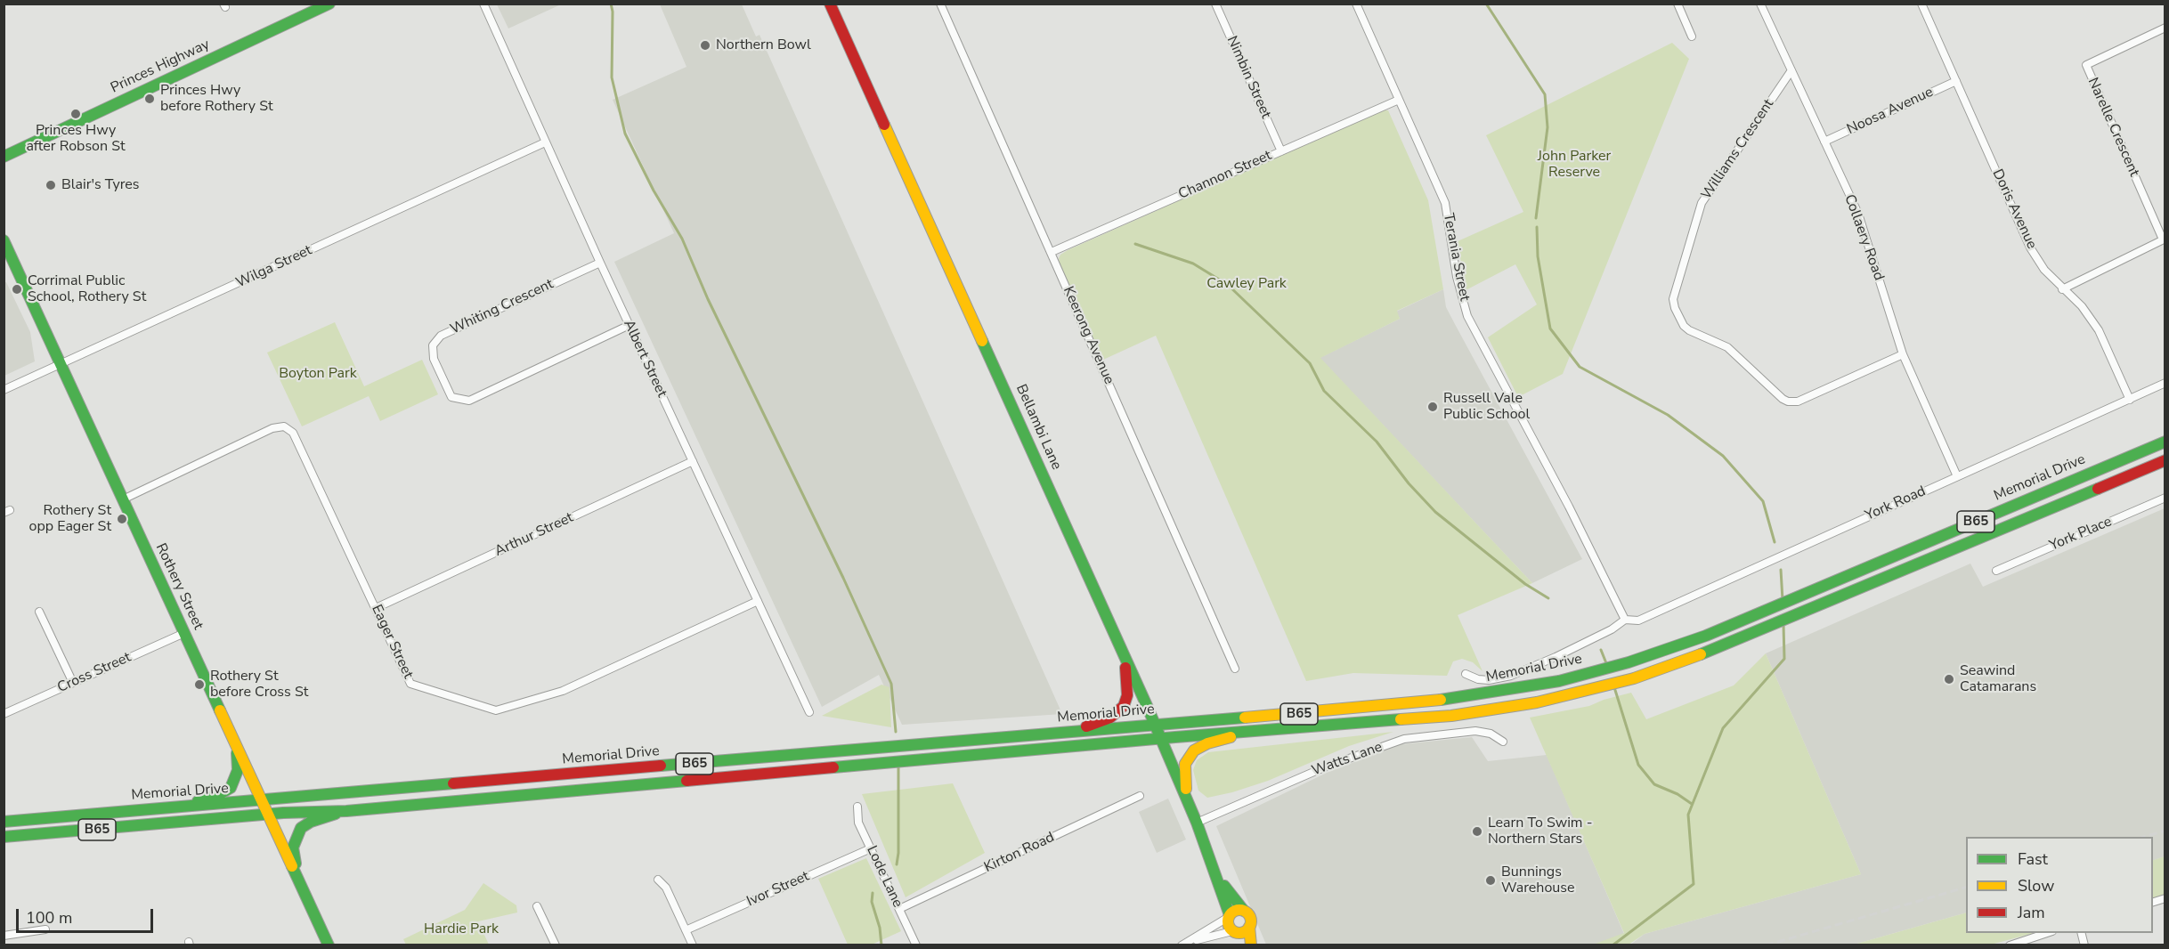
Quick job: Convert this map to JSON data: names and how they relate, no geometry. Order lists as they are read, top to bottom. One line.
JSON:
{"streets":{"main road":["Princes Highway","Bellambi Lane","Memorial Drive","B65","Rothery Street"],"street":["Nimbin Street","Noosa Avenue","Narelle Crescent","Williams Crescent","Channon Street","Doris Avenue","Collaery Road","Terania Street","Wilga Street","Whiting Crescent","Keerong Avenue","Albert Street","York Road","York Place","Arthur Street","Eager Street","Cross Street","Watts Lane","Kirton Road","Lode Lane","Ivor Street"]},"crossings":[["Nimbin Street","Channon Street"],["Noosa Avenue","Doris Avenue"],["Noosa Avenue","Collaery Road"],["Williams Crescent","Collaery Road"],["Channon Street","Terania Street"],["Channon Street","Keerong Avenue"],["Doris Avenue","York Road"],["Collaery Road","York Road"],["Terania Street","York Road"],["Wilga Street","Albert Street"],["Wilga Street","Rothery Street"],["Whiting Crescent","Albert Street"],["Albert Street","Arthur Street"],["Albert Street","Eager Street"],["Bellambi Lane","Memorial Drive"],["Bellambi Lane","Watts Lane"],["Memorial Drive","Rothery Street"],["Arthur Street","Eager Street"],["Rothery Street","Eager Street"],["Rothery Street","Cross Street"],["Kirton Road","Lode Lane"],["Lode Lane","Ivor Street"]],"parks":["John Parker Reserve","Cawley Park","Boyton Park","Hardie Park"],"places":["Northern Bowl","Princes Hwy before Rothery St","Princes Hwy after Robson St","Blair's Tyres","Corrimal Public School, Rothery St","Russell Vale Public School","Rothery St opp Eager St","Seawind Catamarans","Rothery St before Cross St","Learn To Swim - Northern Stars","Bunnings Warehouse"],"legend":["Fast","Slow","Jam"],"scale_bar":"100 m"}
